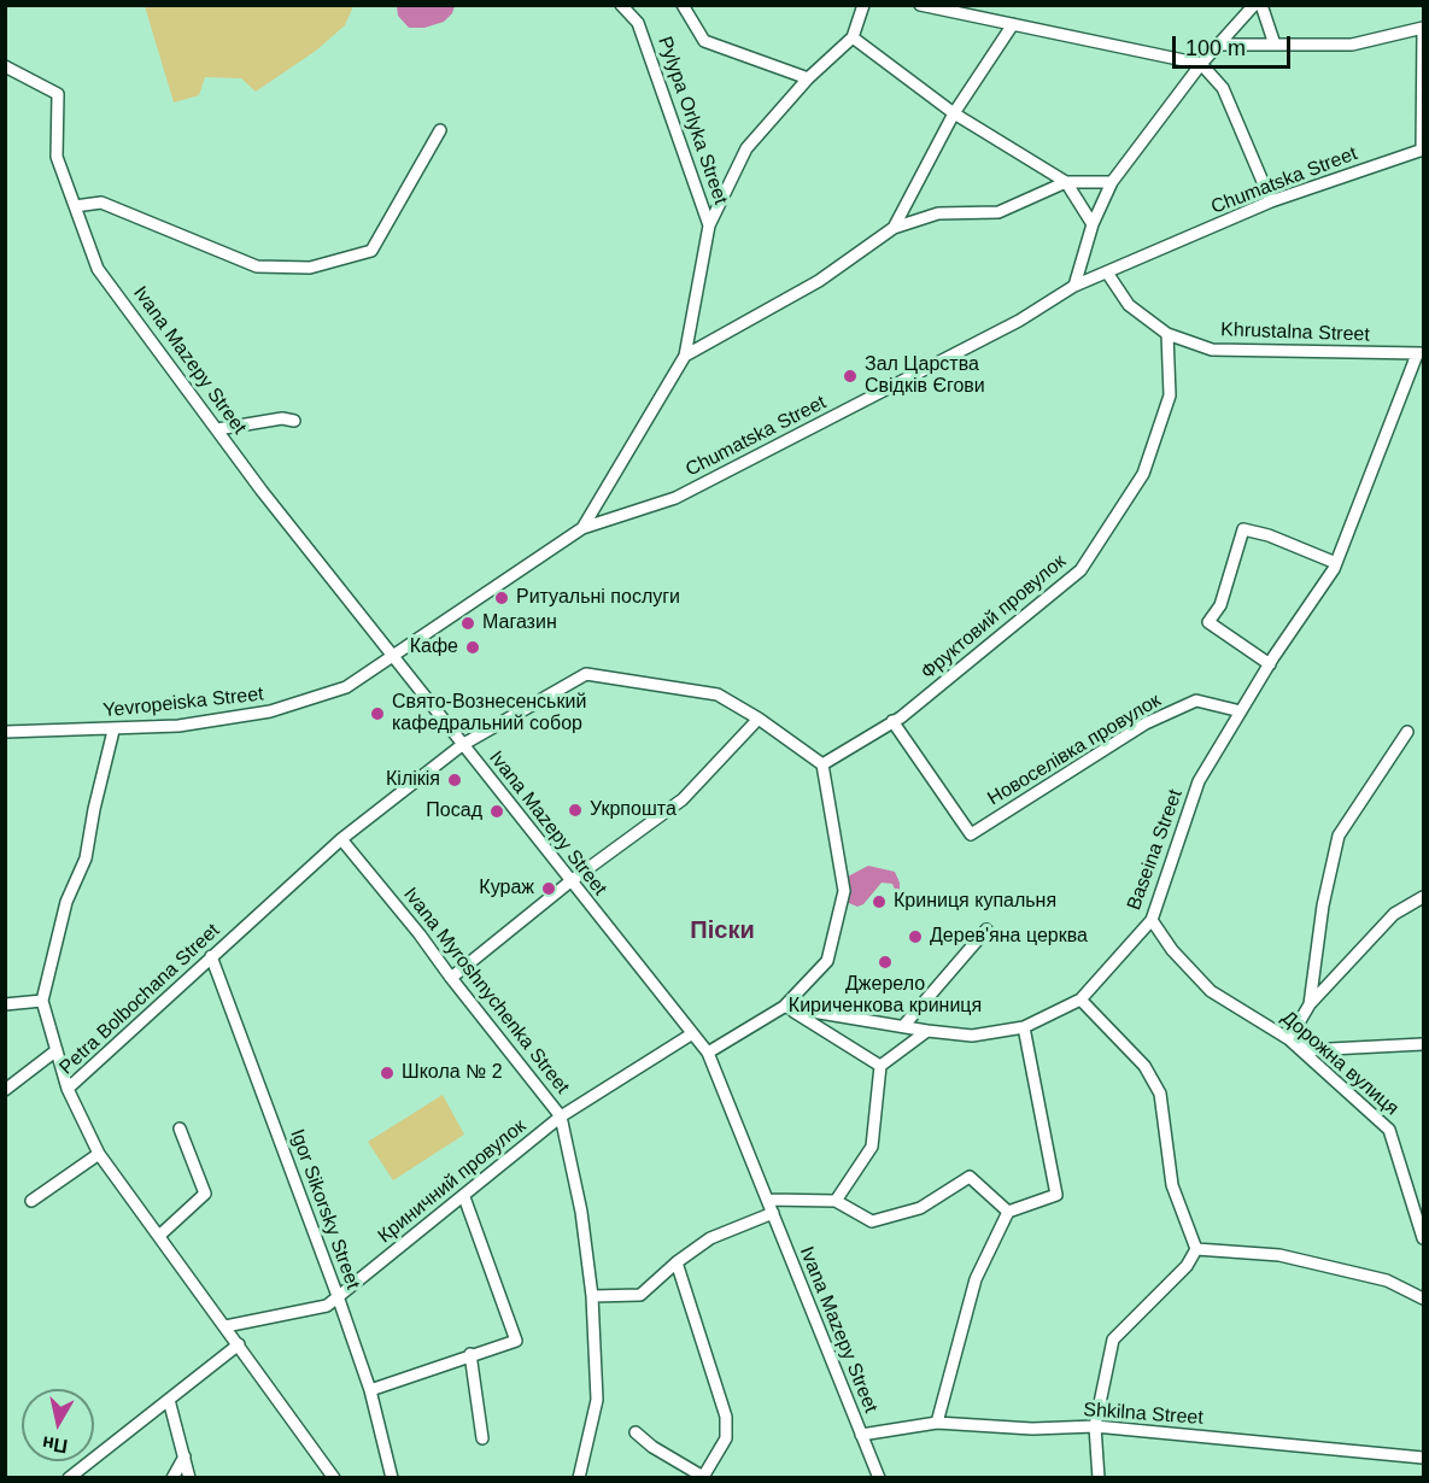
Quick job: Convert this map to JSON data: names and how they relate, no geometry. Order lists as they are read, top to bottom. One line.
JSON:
{"streets":{"street":["Pylypa Orlyka Street","Chumatska Street","Khrustalna Street","Ivana Mazepy Street","Фруктовий провулок","Yevropeiska Street","Новоселівка провулок","Baseina Street","Ivana Myroshnychenka Street","Petra Bolbochana Street","Дорожна вулиця","Криничний провулок","Igor Sikorsky Street","Shkilna Street"]},"crossings":[["Pylypa Orlyka Street","Chumatska Street"],["Chumatska Street","Khrustalna Street"],["Chumatska Street","Ivana Mazepy Street"],["Chumatska Street","Yevropeiska Street"],["Khrustalna Street","Фруктовий провулок"],["Khrustalna Street","Baseina Street"],["Ivana Mazepy Street","Yevropeiska Street"],["Ivana Mazepy Street","Petra Bolbochana Street"],["Ivana Mazepy Street","Криничний провулок"],["Ivana Mazepy Street","Shkilna Street"],["Фруктовий провулок","Новоселівка провулок"],["Фруктовий провулок","Petra Bolbochana Street"],["Новоселівка провулок","Baseina Street"],["Baseina Street","Дорожна вулиця"],["Ivana Myroshnychenka Street","Petra Bolbochana Street"],["Ivana Myroshnychenka Street","Криничний провулок"],["Petra Bolbochana Street","Криничний провулок"],["Petra Bolbochana Street","Igor Sikorsky Street"],["Криничний провулок","Igor Sikorsky Street"]],"districts":["Піски"],"places":["Зал Царства Свідків Єгови","Ритуальні послуги","Магазин","Кафе","Свято-Вознесенський кафедральний собор","Кілікія","Укрпошта","Посад","Кураж","Криниця купальня","Дерев'яна церква","Джерело Кириченкова криниця","Школа № 2"],"scale_bar":"100 m","north":"bottom"}
